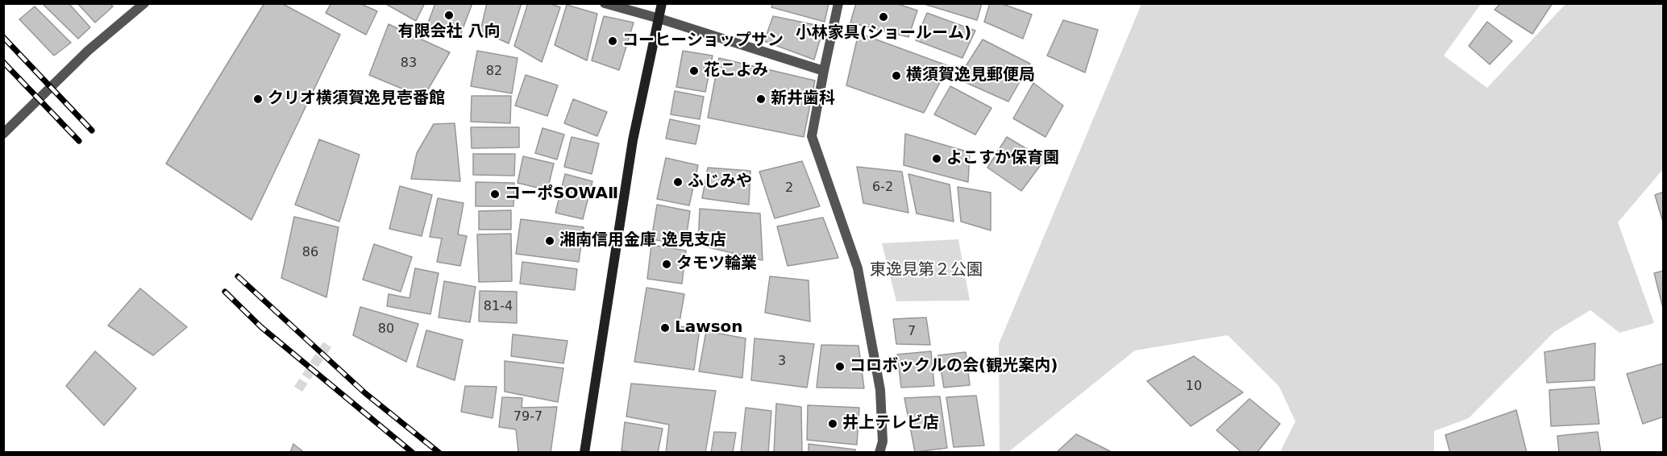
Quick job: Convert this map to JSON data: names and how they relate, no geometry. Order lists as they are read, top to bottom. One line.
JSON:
{"parks":["東逸見第２公園"],"places":["有限会社 八向","小林家具(ショールーム)","コーヒーショップサン","花こよみ","横須賀逸見郵便局","クリオ横須賀逸見壱番館","新井歯科","よこすか保育園","ふじみや","コーポSOWAⅡ","湘南信用金庫 逸見支店","タモツ輪業","Lawson","コロボックルの会(観光案内)","井上テレビ店"],"house_numbers":["83","82","6-2","2","86","81-4","80","7","3","10","79-7"]}
